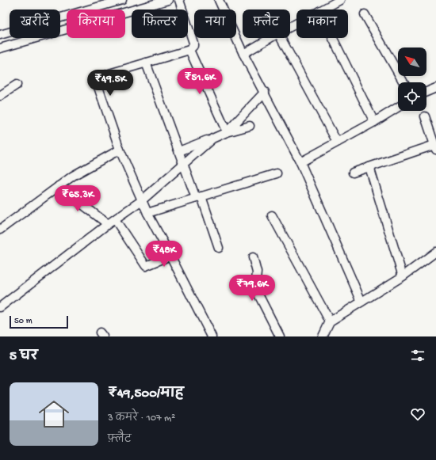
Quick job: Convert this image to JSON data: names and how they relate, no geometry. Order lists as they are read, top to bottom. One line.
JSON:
{"scale_bar":"50 m","north":"top left","page":{"chip":["खरीदें","किराया","फ़िल्टर","नया","फ़्लैट","मकान"],"price":["₹51.6K","₹49.5K","₹65.3K","₹48K","₹79.6K"],"scale":"50 m","heading":"5 घर","list":[{"name":"₹49,500/माह","note":"3 कमरे · 107 m² · फ़्लैट"}]}}
